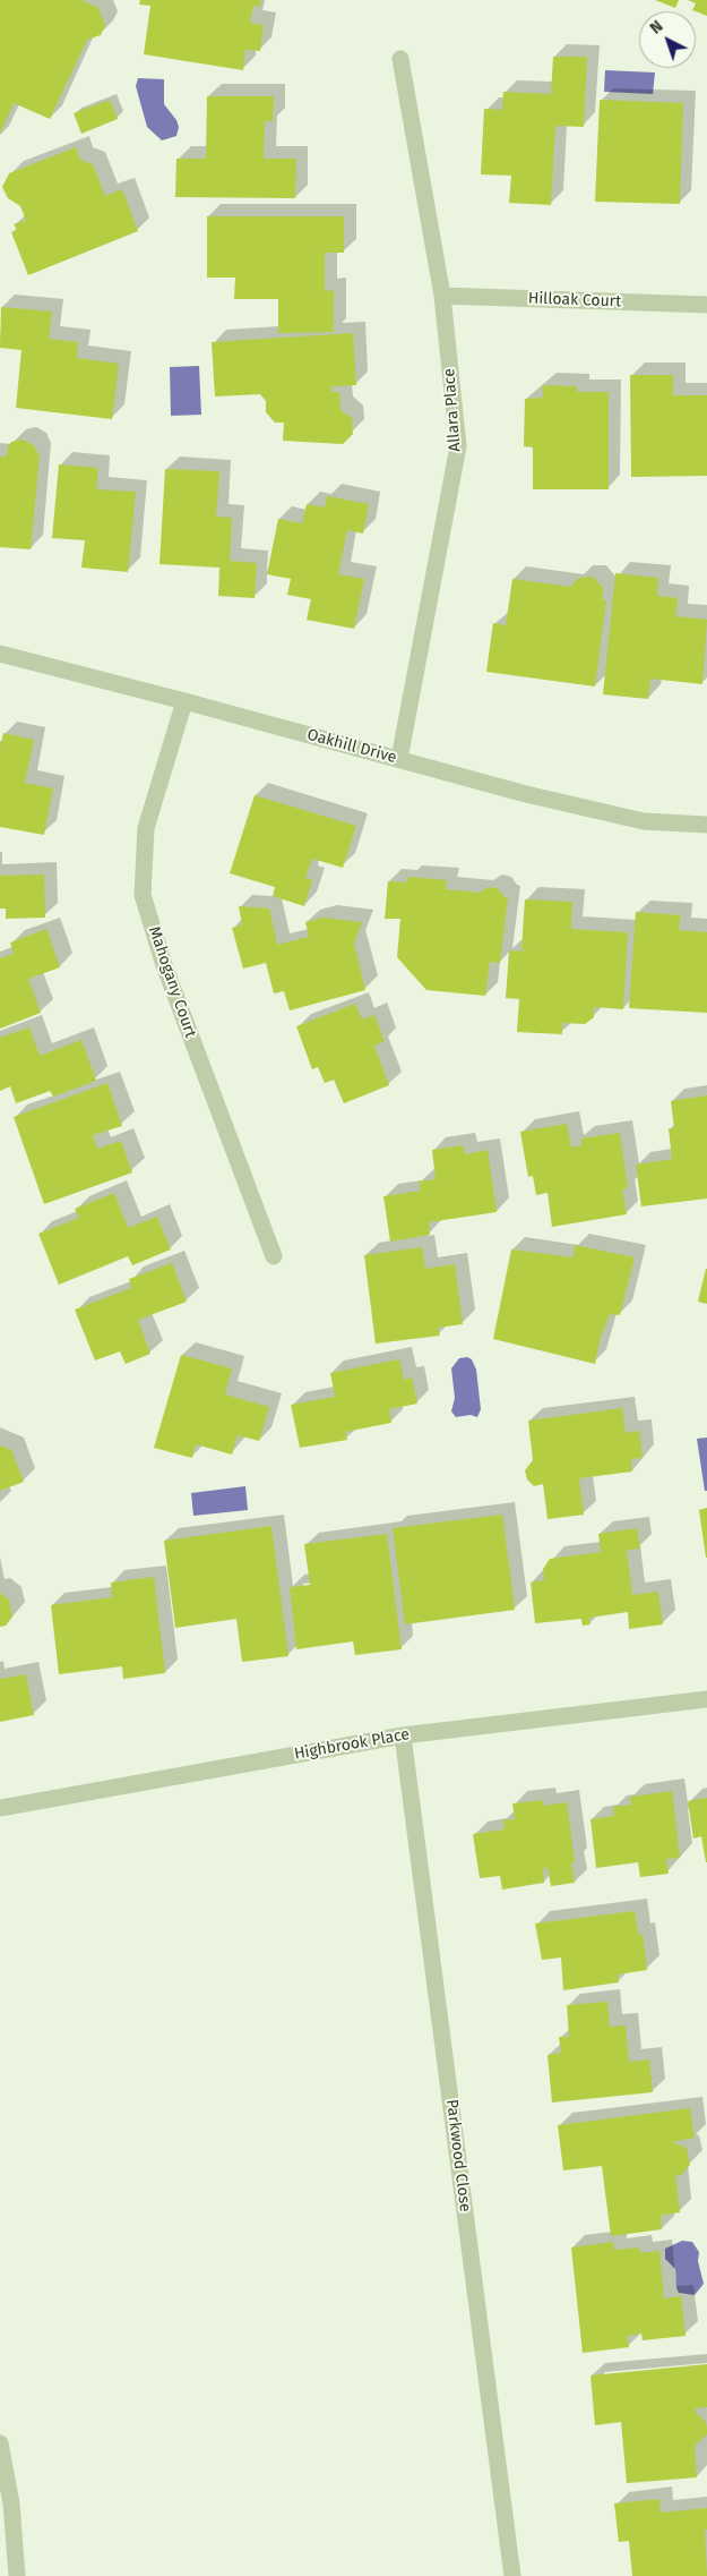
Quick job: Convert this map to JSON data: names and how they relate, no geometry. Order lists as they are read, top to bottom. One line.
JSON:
{"streets":{"street":["Hilloak Court","Allara Place","Oakhill Drive","Mahogany Court","Highbrook Place","Parkwood Close"]},"crossings":[["Hilloak Court","Allara Place"],["Allara Place","Oakhill Drive"],["Oakhill Drive","Mahogany Court"],["Highbrook Place","Parkwood Close"]],"north":"top left"}
